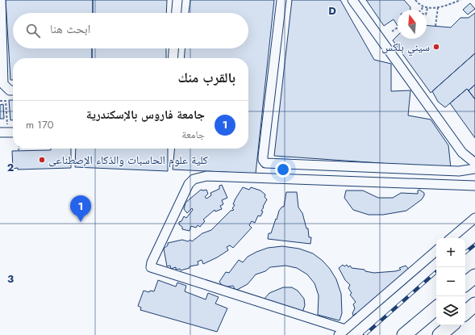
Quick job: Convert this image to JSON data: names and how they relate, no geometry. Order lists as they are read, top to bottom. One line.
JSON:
{"places":["سيني بلكس","كلية علوم الحاسبات والذكاء الإصطناعى"],"north":"top","page":{"search":"ابحث هنا","heading":"بالقرب منك","list":[{"mark":"1","name":"جامعة فاروس بالإسكندرية","note":"جامعة","value":"170 m"}],"pins":"1","map_buttons":["+","−"]},"grid":{"columns":["D"],"rows":["2","3"]}}
